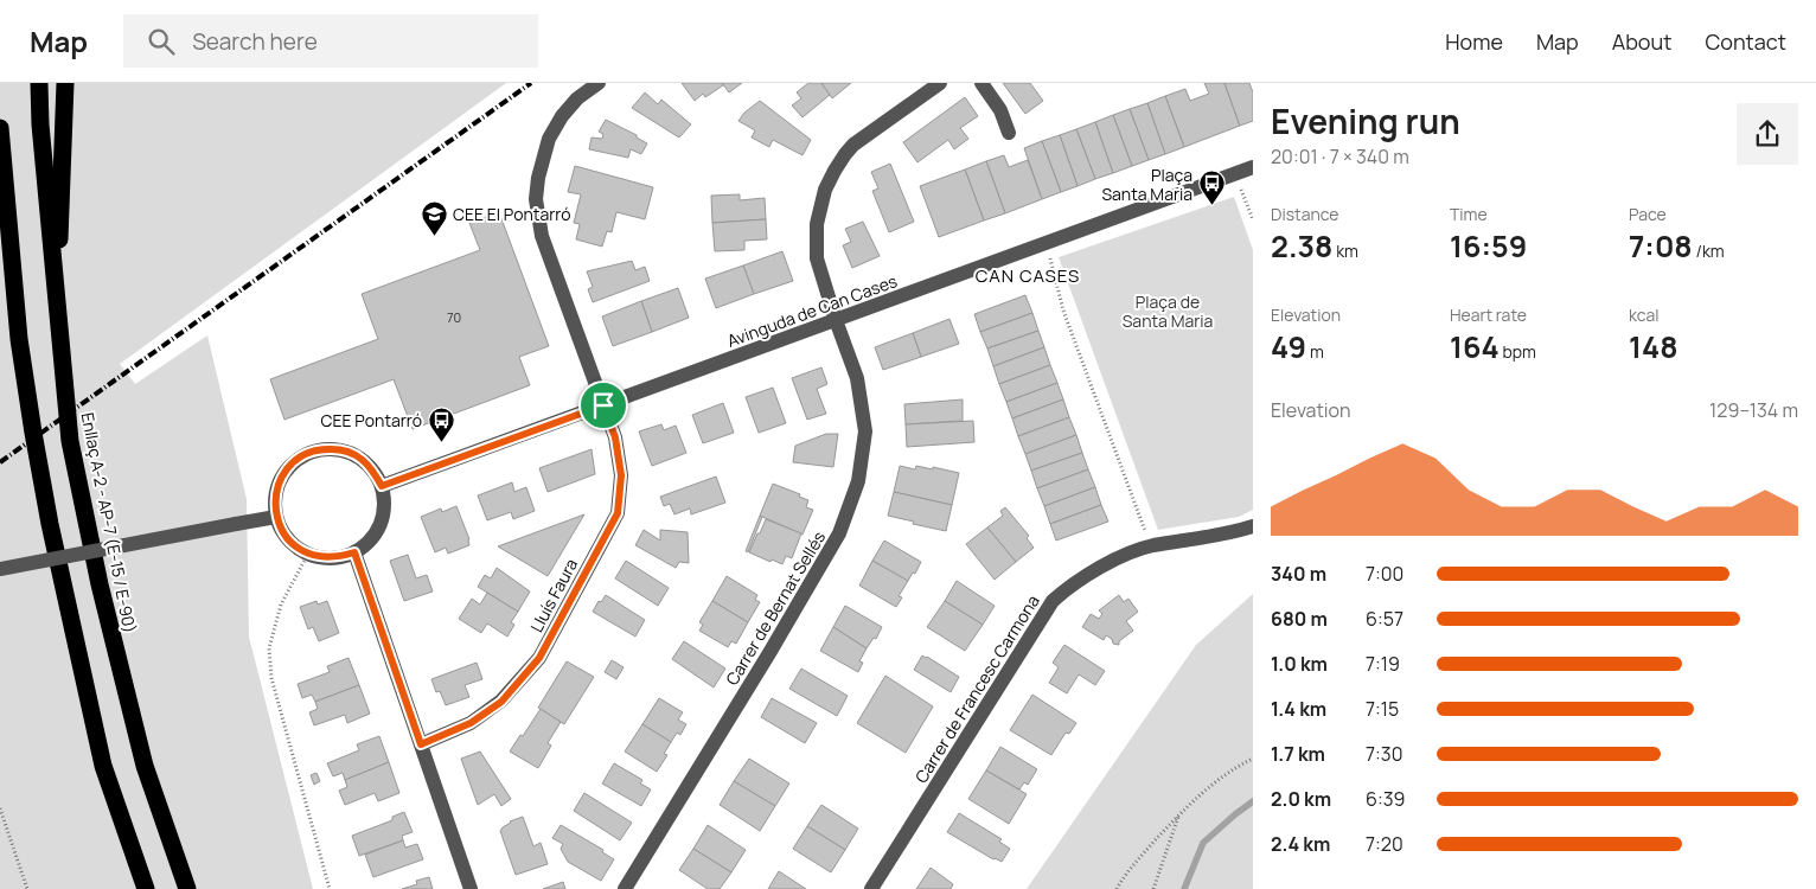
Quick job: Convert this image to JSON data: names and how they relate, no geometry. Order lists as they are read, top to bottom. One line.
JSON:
{"streets":{"highway":["Enllaç A-2 - AP-7 (E-15 / E-90)"],"street":["Avinguda de Can Cases","Lluís Faura","Carrer de Bernat Sellés","Carrer de Francesc Carmona"]},"crossings":[["Avinguda de Can Cases","Lluís Faura"],["Avinguda de Can Cases","Carrer de Bernat Sellés"]],"districts":["CAN CASES"],"parks":["Plaça de Santa Maria"],"places":{"bus stop":["Plaça Santa Maria","CEE Pontarró"],"school or university":["CEE El Pontarró"]},"house_numbers":["70"],"page":{"header":"Map","search":"Search here","nav":["Home","Map","About","Contact"],"heading":["Evening run","20:01 · 7 × 340 m"],"stats":[["Distance","2.38 km"],["Time","16:59"],["Pace","7:08 /km"],["Elevation","49 m"],["Heart rate","164 bpm"],["kcal","148"]],"chart":["Elevation","129–134 m"],"list":[{"name":"340 m","note":"7:00"},{"name":"680 m","note":"6:57"},{"name":"1.0 km","note":"7:19"},{"name":"1.4 km","note":"7:15"},{"name":"1.7 km","note":"7:30"},{"name":"2.0 km","note":"6:39"},{"name":"2.4 km","note":"7:20"}]}}
